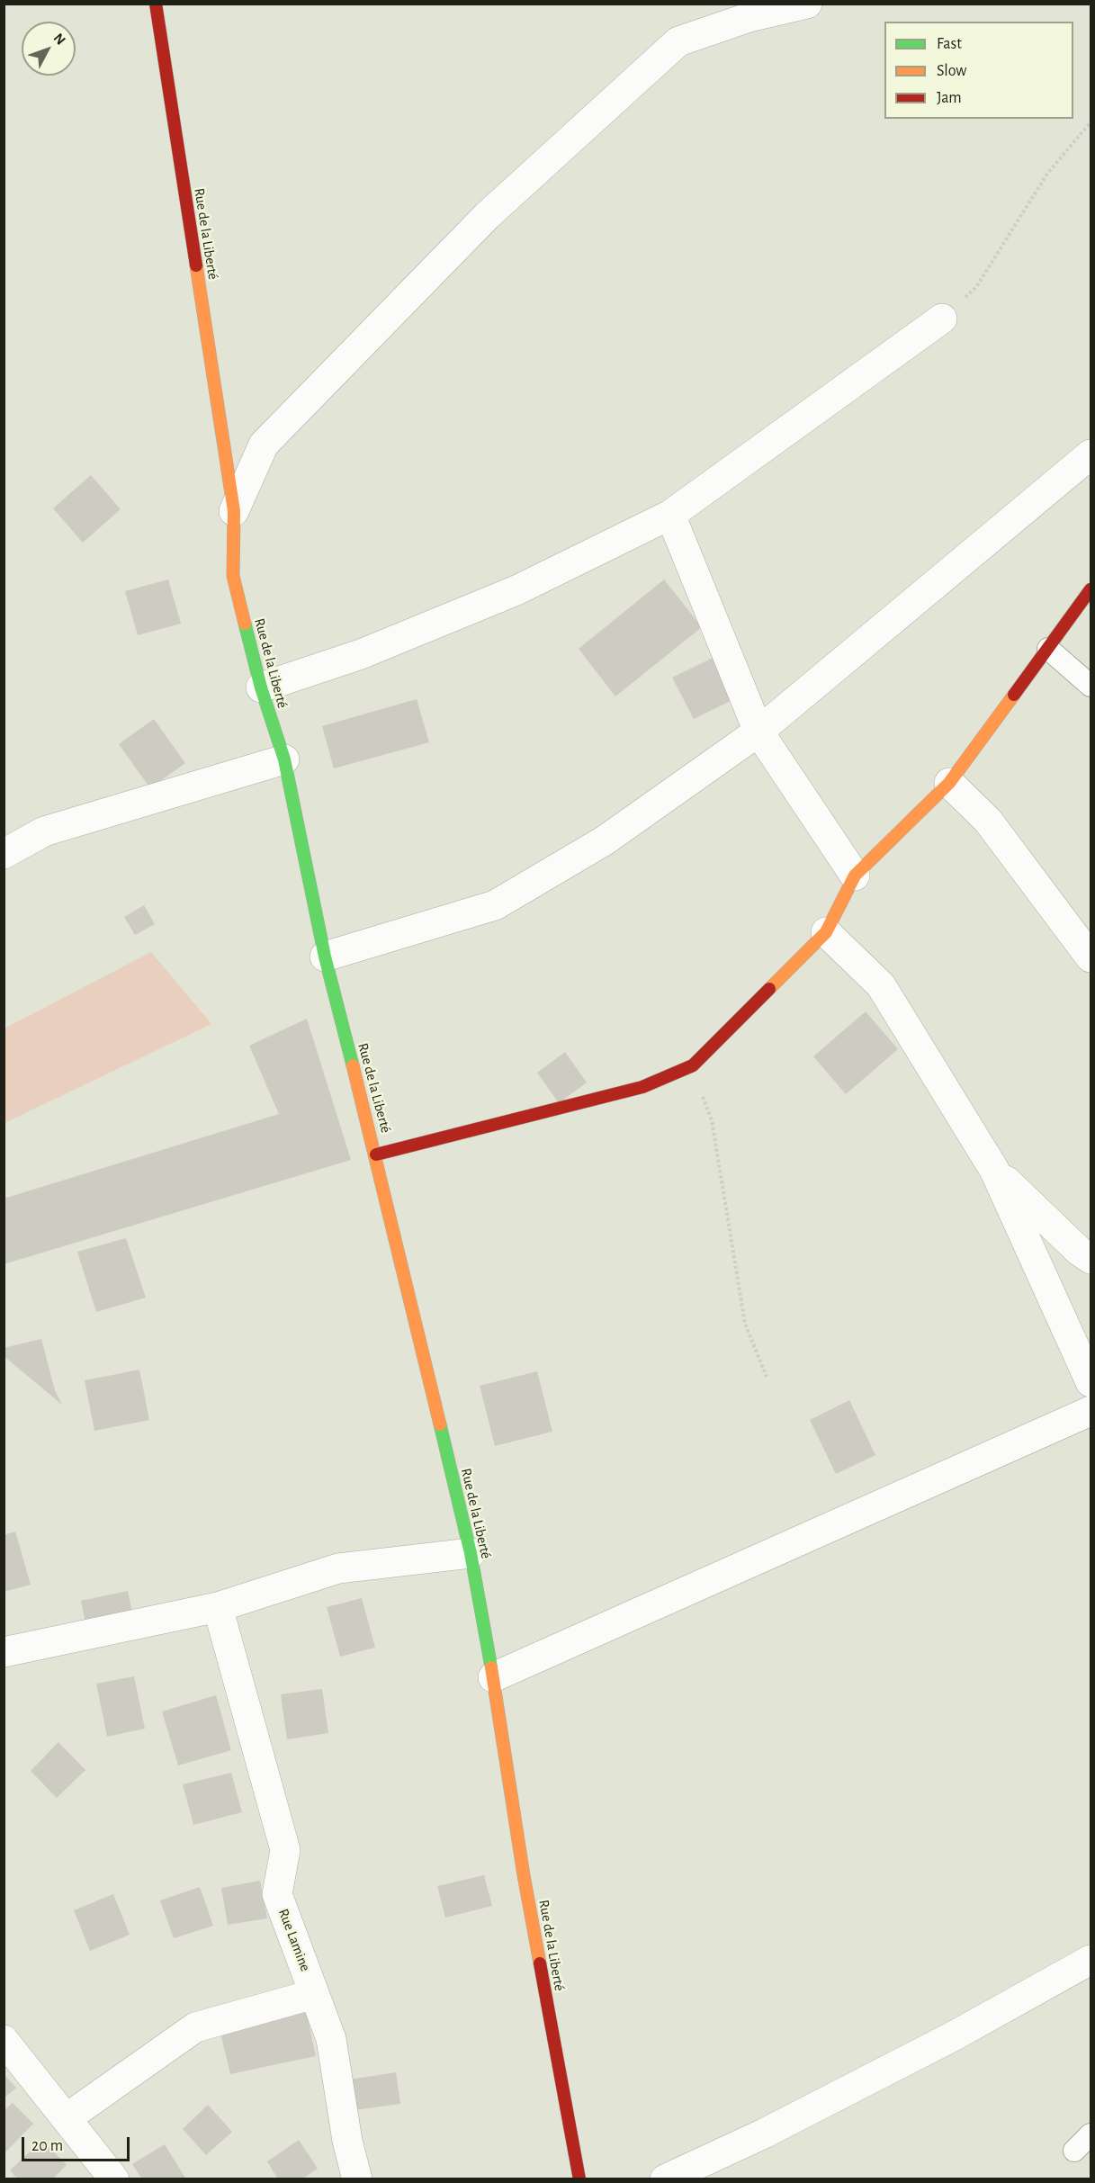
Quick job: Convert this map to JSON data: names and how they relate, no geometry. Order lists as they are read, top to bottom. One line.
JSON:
{"streets":{"street":["Rue de la Liberté","Rue Lamine"]},"legend":["Fast","Slow","Jam"],"scale_bar":"20 m","north":"top right"}
